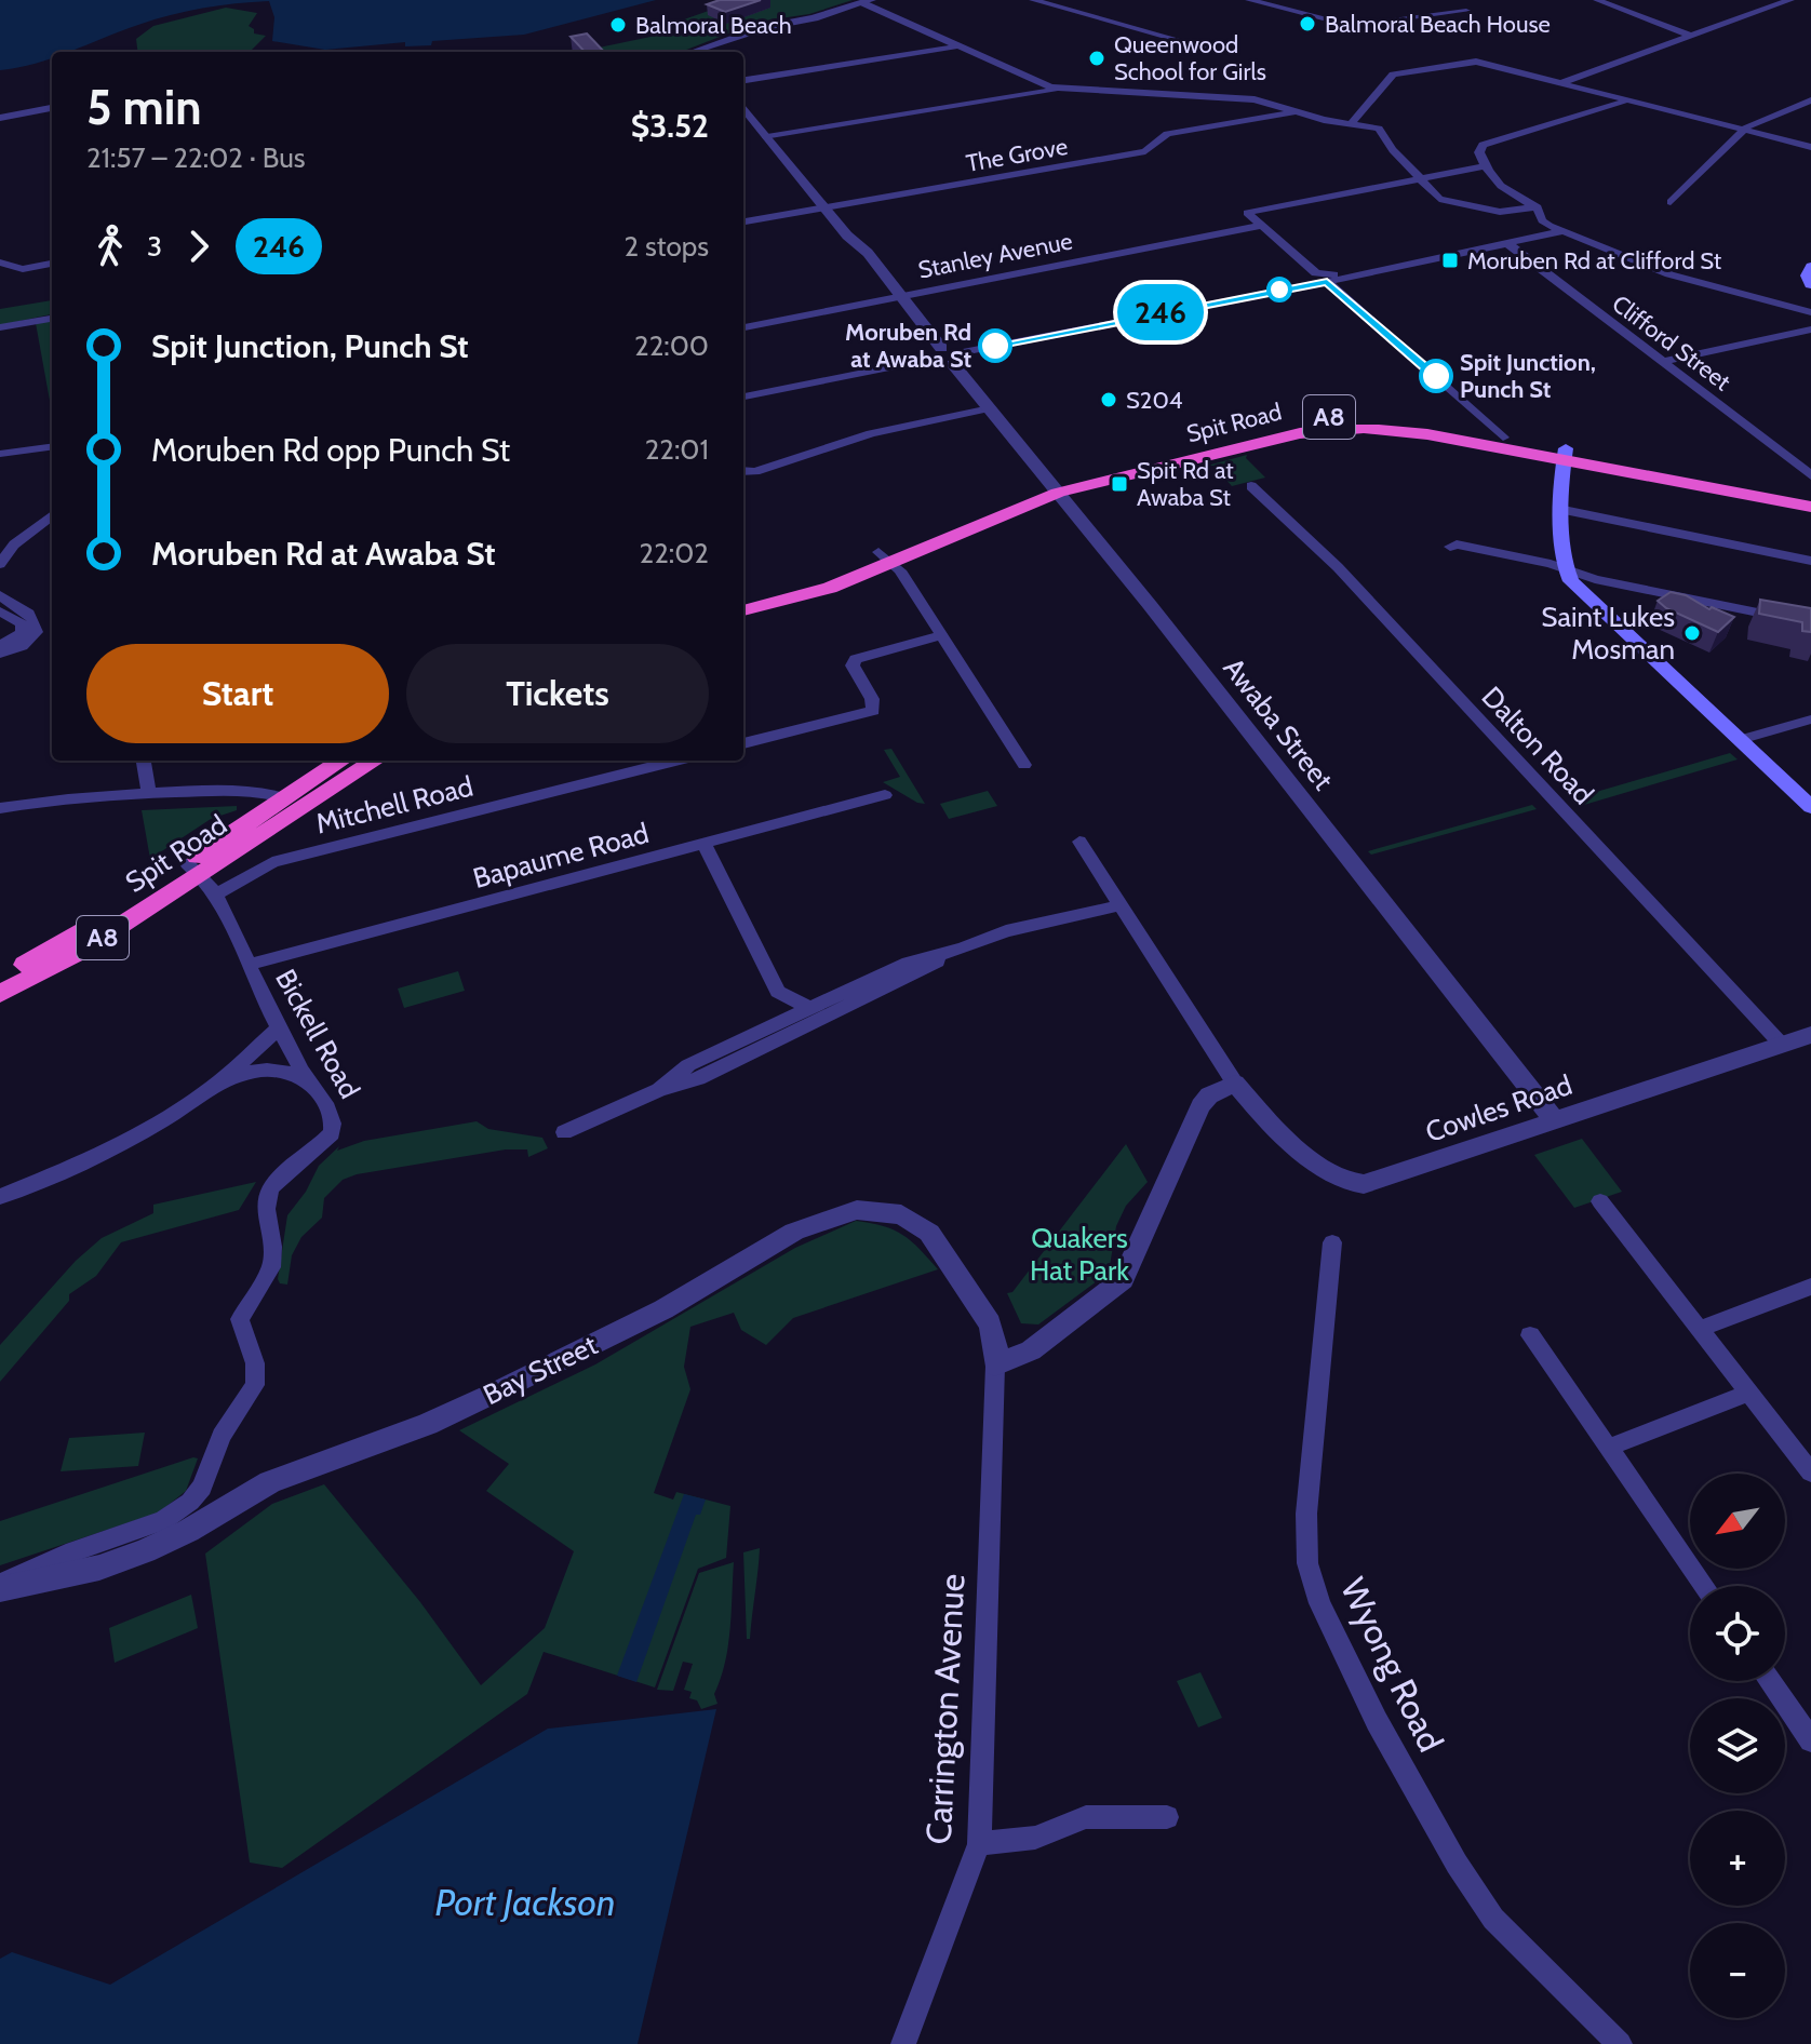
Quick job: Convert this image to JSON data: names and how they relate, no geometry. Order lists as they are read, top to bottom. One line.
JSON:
{"streets":{"highway":["A8","Spit Road"],"street":["The Grove","Stanley Avenue","Clifford Street","Awaba Street","Dalton Road","Mitchell Road","Bapaume Road","Bickell Road","Cowles Road","Bay Street","Wyong Road","Carrington Avenue"]},"crossings":[["Spit Road","Awaba Street"],["Spit Road","Bickell Road"],["Awaba Street","Cowles Road"],["Dalton Road","Cowles Road"],["Mitchell Road","Bickell Road"],["Bapaume Road","Bickell Road"],["Bickell Road","Bay Street"],["Bay Street","Carrington Avenue"]],"water":["Port Jackson"],"parks":["Quakers Hat Park"],"places":{"other":["Balmoral Beach House","Balmoral Beach","Queenwood School for Girls","Moruben Rd at Awaba St","Spit Junction, Punch St","S204","Saint Lukes Mosman"],"transit":["Moruben Rd at Clifford St","Spit Rd at Awaba St"]},"lines":["bus line 246"],"north":"bottom left","page":{"on_map":"246","heading":["5 min","21:57 – 22:02 · Bus","$3.52"],"legs":["3","246","2 stops"],"list":[{"name":"Spit Junction, Punch St","value":"22:00"},{"name":"Moruben Rd opp Punch St","value":"22:01"},{"name":"Moruben Rd at Awaba St","value":"22:02"}],"buttons":["Start","Tickets"],"map_buttons":["+","−"]}}
